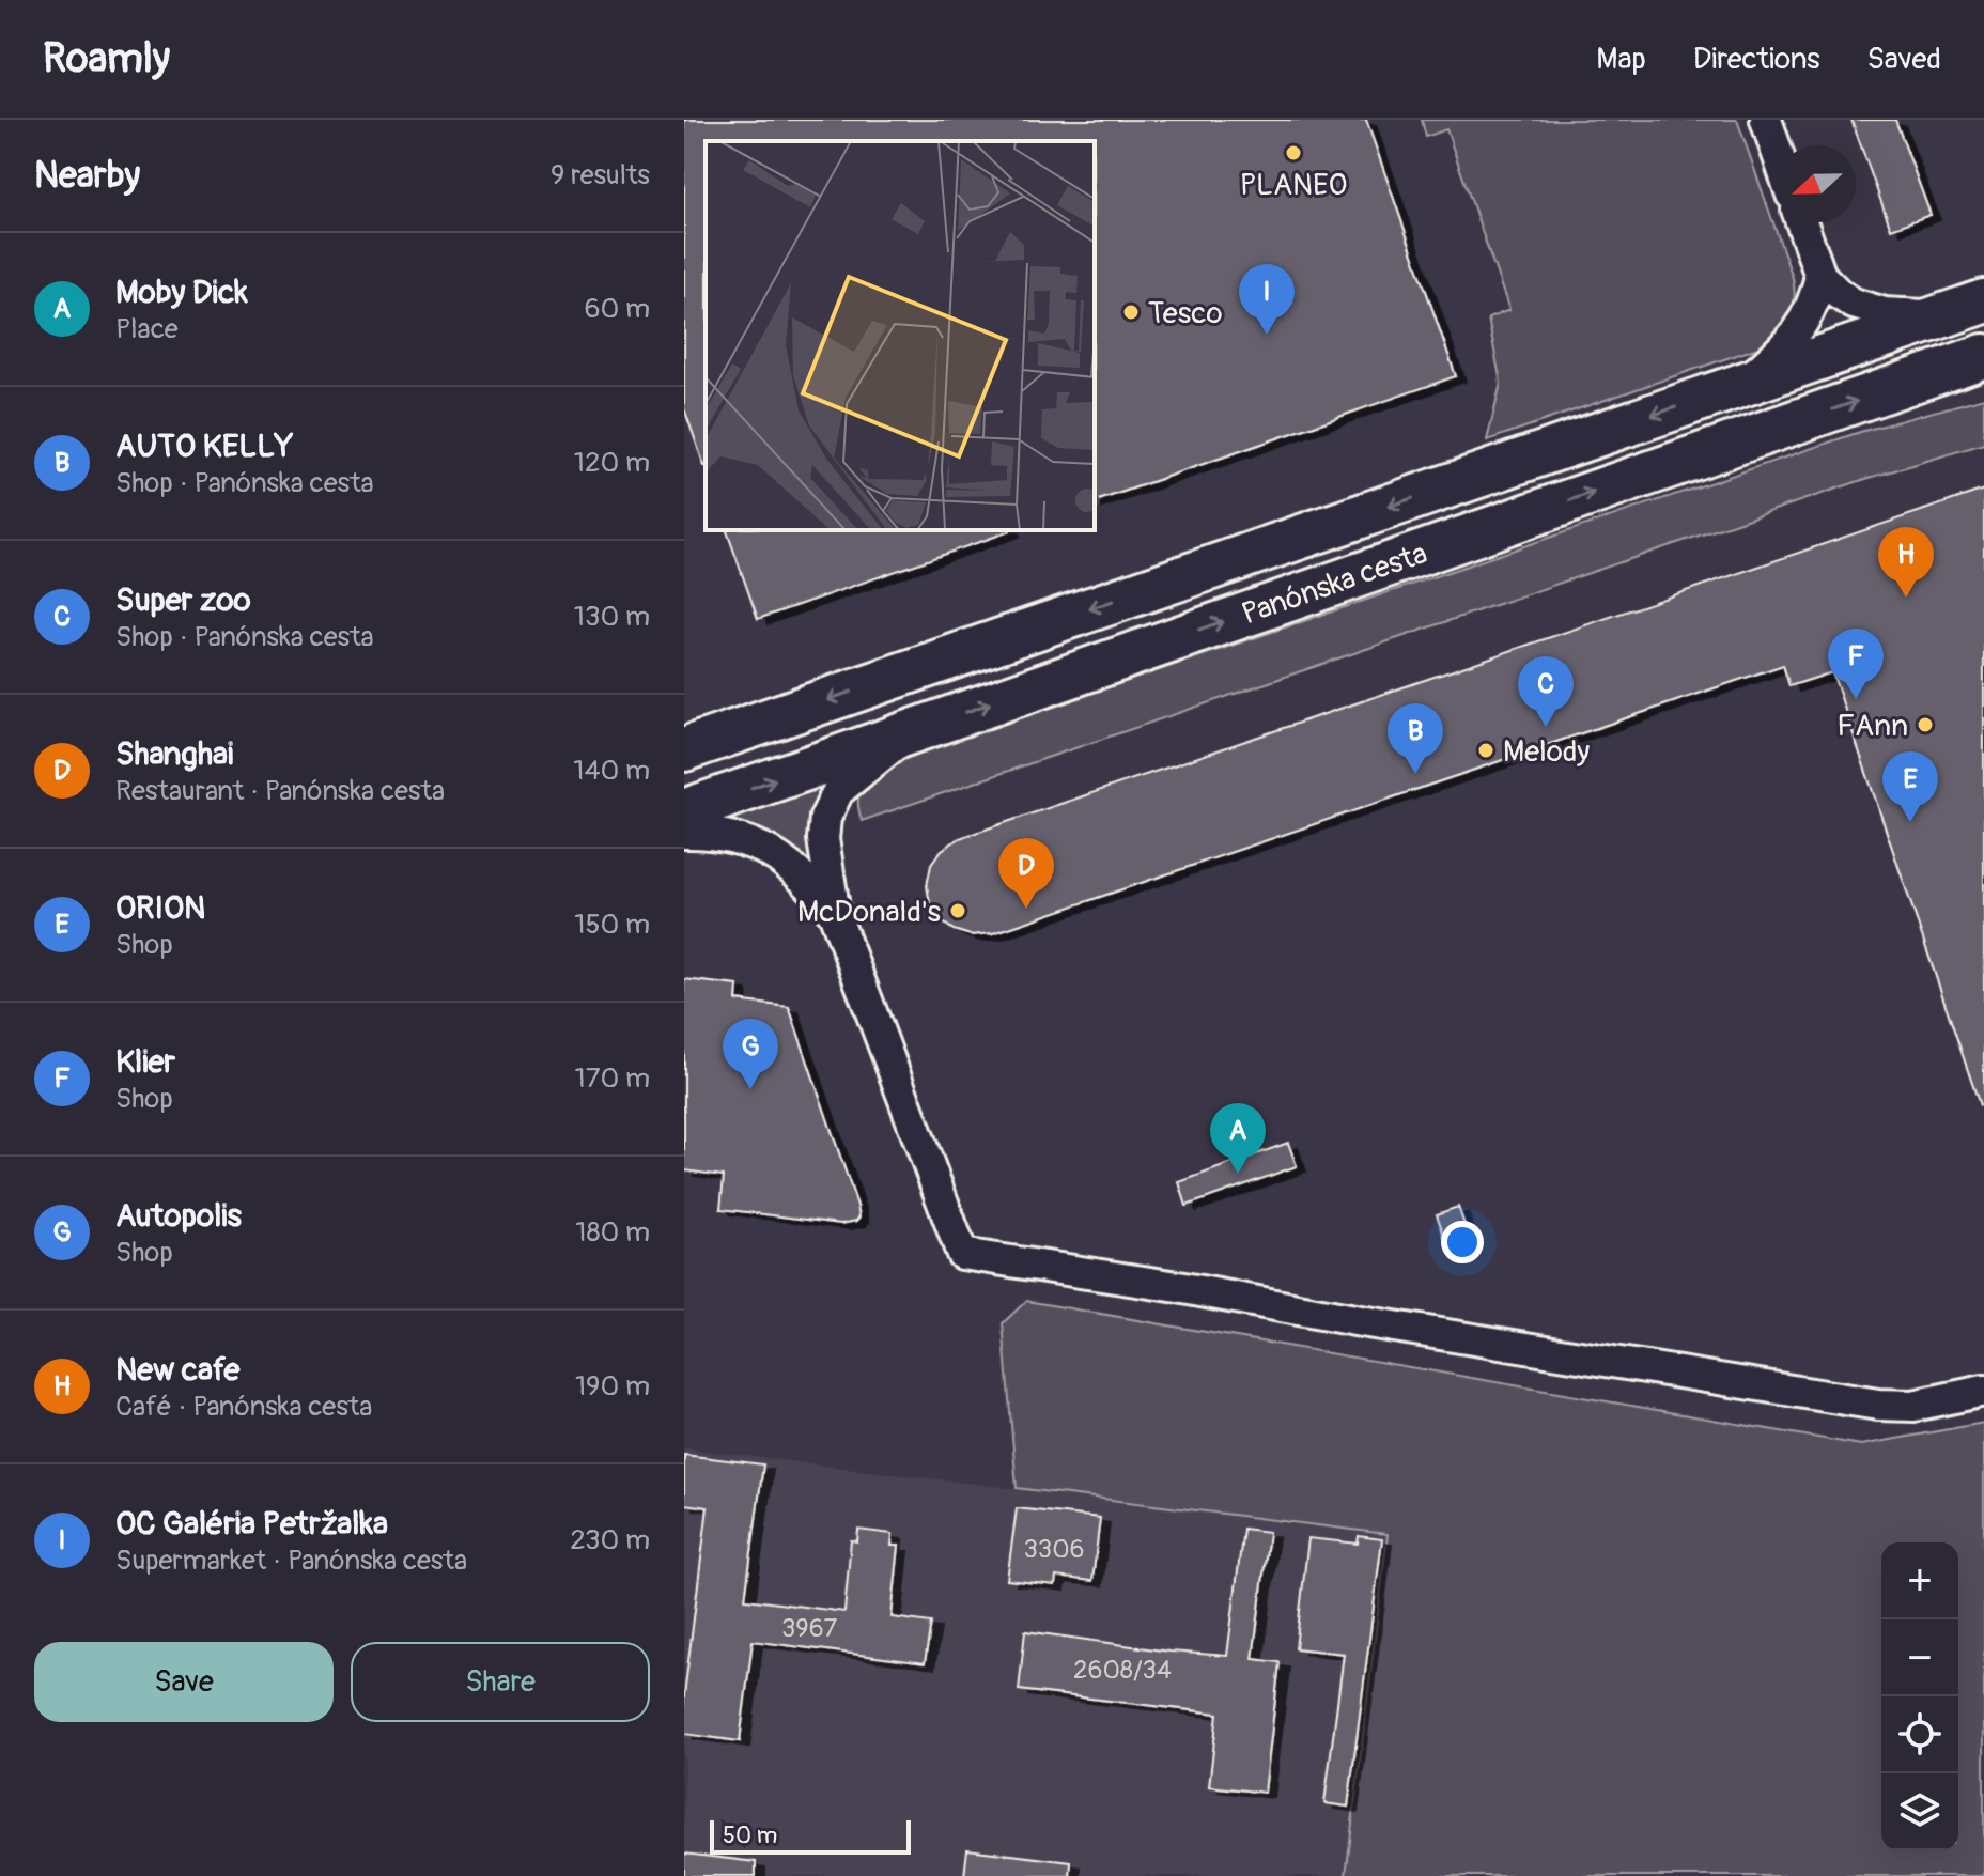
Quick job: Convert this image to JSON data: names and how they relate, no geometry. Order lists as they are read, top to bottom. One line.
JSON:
{"streets":{"main road":["Panónska cesta"]},"places":["PLANEO","Tesco","FAnn","Melody","McDonald's"],"house_numbers":["3306","3967","2608/34"],"scale_bar":"50 m","north":"left","page":{"header":"Roamly","nav":["Map","Directions","Saved"],"heading":["Nearby","9 results"],"list":[{"mark":"A","name":"Moby Dick","note":"Place","value":"60 m"},{"mark":"B","name":"AUTO KELLY","note":"Shop · Panónska cesta","value":"120 m"},{"mark":"C","name":"Super zoo","note":"Shop · Panónska cesta","value":"130 m"},{"mark":"D","name":"Shanghai","note":"Restaurant · Panónska cesta","value":"140 m"},{"mark":"E","name":"ORION","note":"Shop","value":"150 m"},{"mark":"F","name":"Klier","note":"Shop","value":"170 m"},{"mark":"G","name":"Autopolis","note":"Shop","value":"180 m"},{"mark":"H","name":"New cafe","note":"Café · Panónska cesta","value":"190 m"},{"mark":"I","name":"OC Galéria Petržalka","note":"Supermarket · Panónska cesta","value":"230 m"}],"pins":["I","H","F","C","B","E","D","G","A"],"map_buttons":["+","−"],"buttons":["Save","Share"],"scale":"50 m"}}
